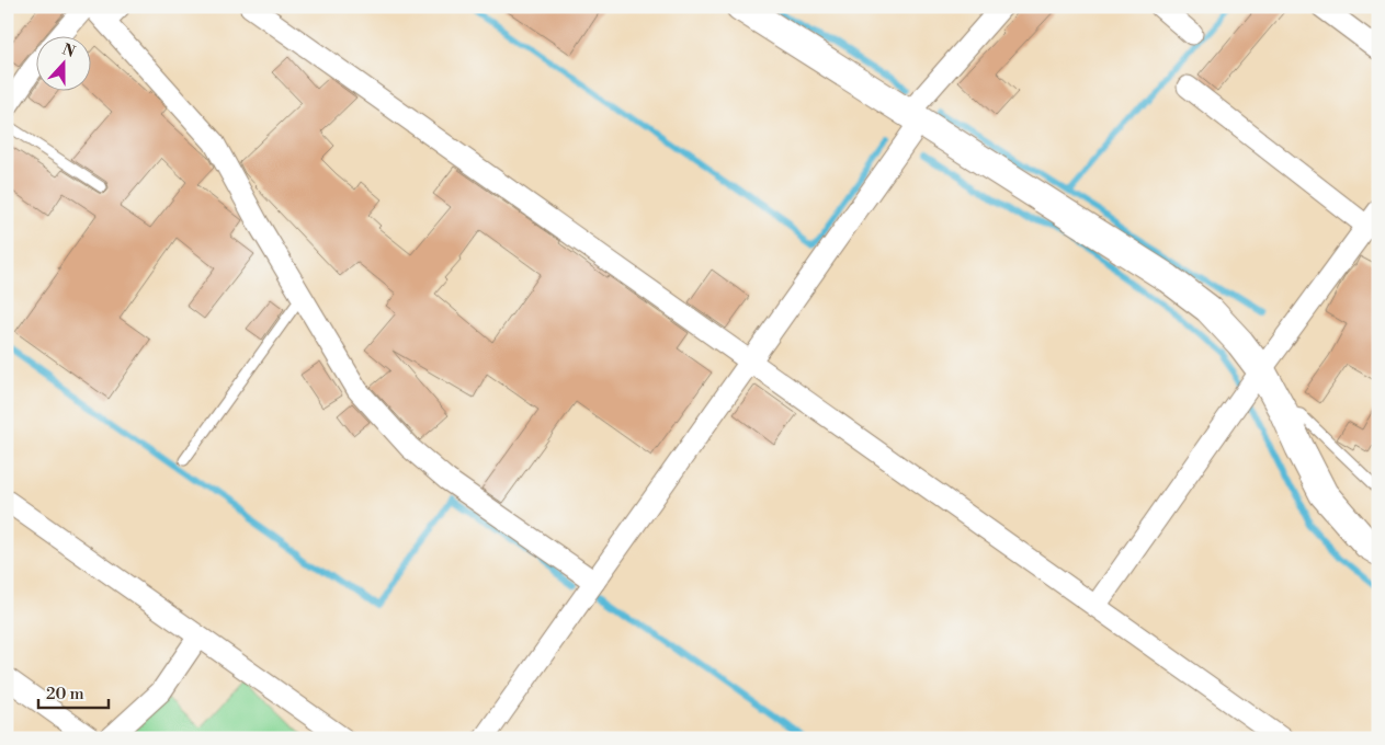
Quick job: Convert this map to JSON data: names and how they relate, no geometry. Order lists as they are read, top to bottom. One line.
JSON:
{"scale_bar":"20 m","north":"top"}
